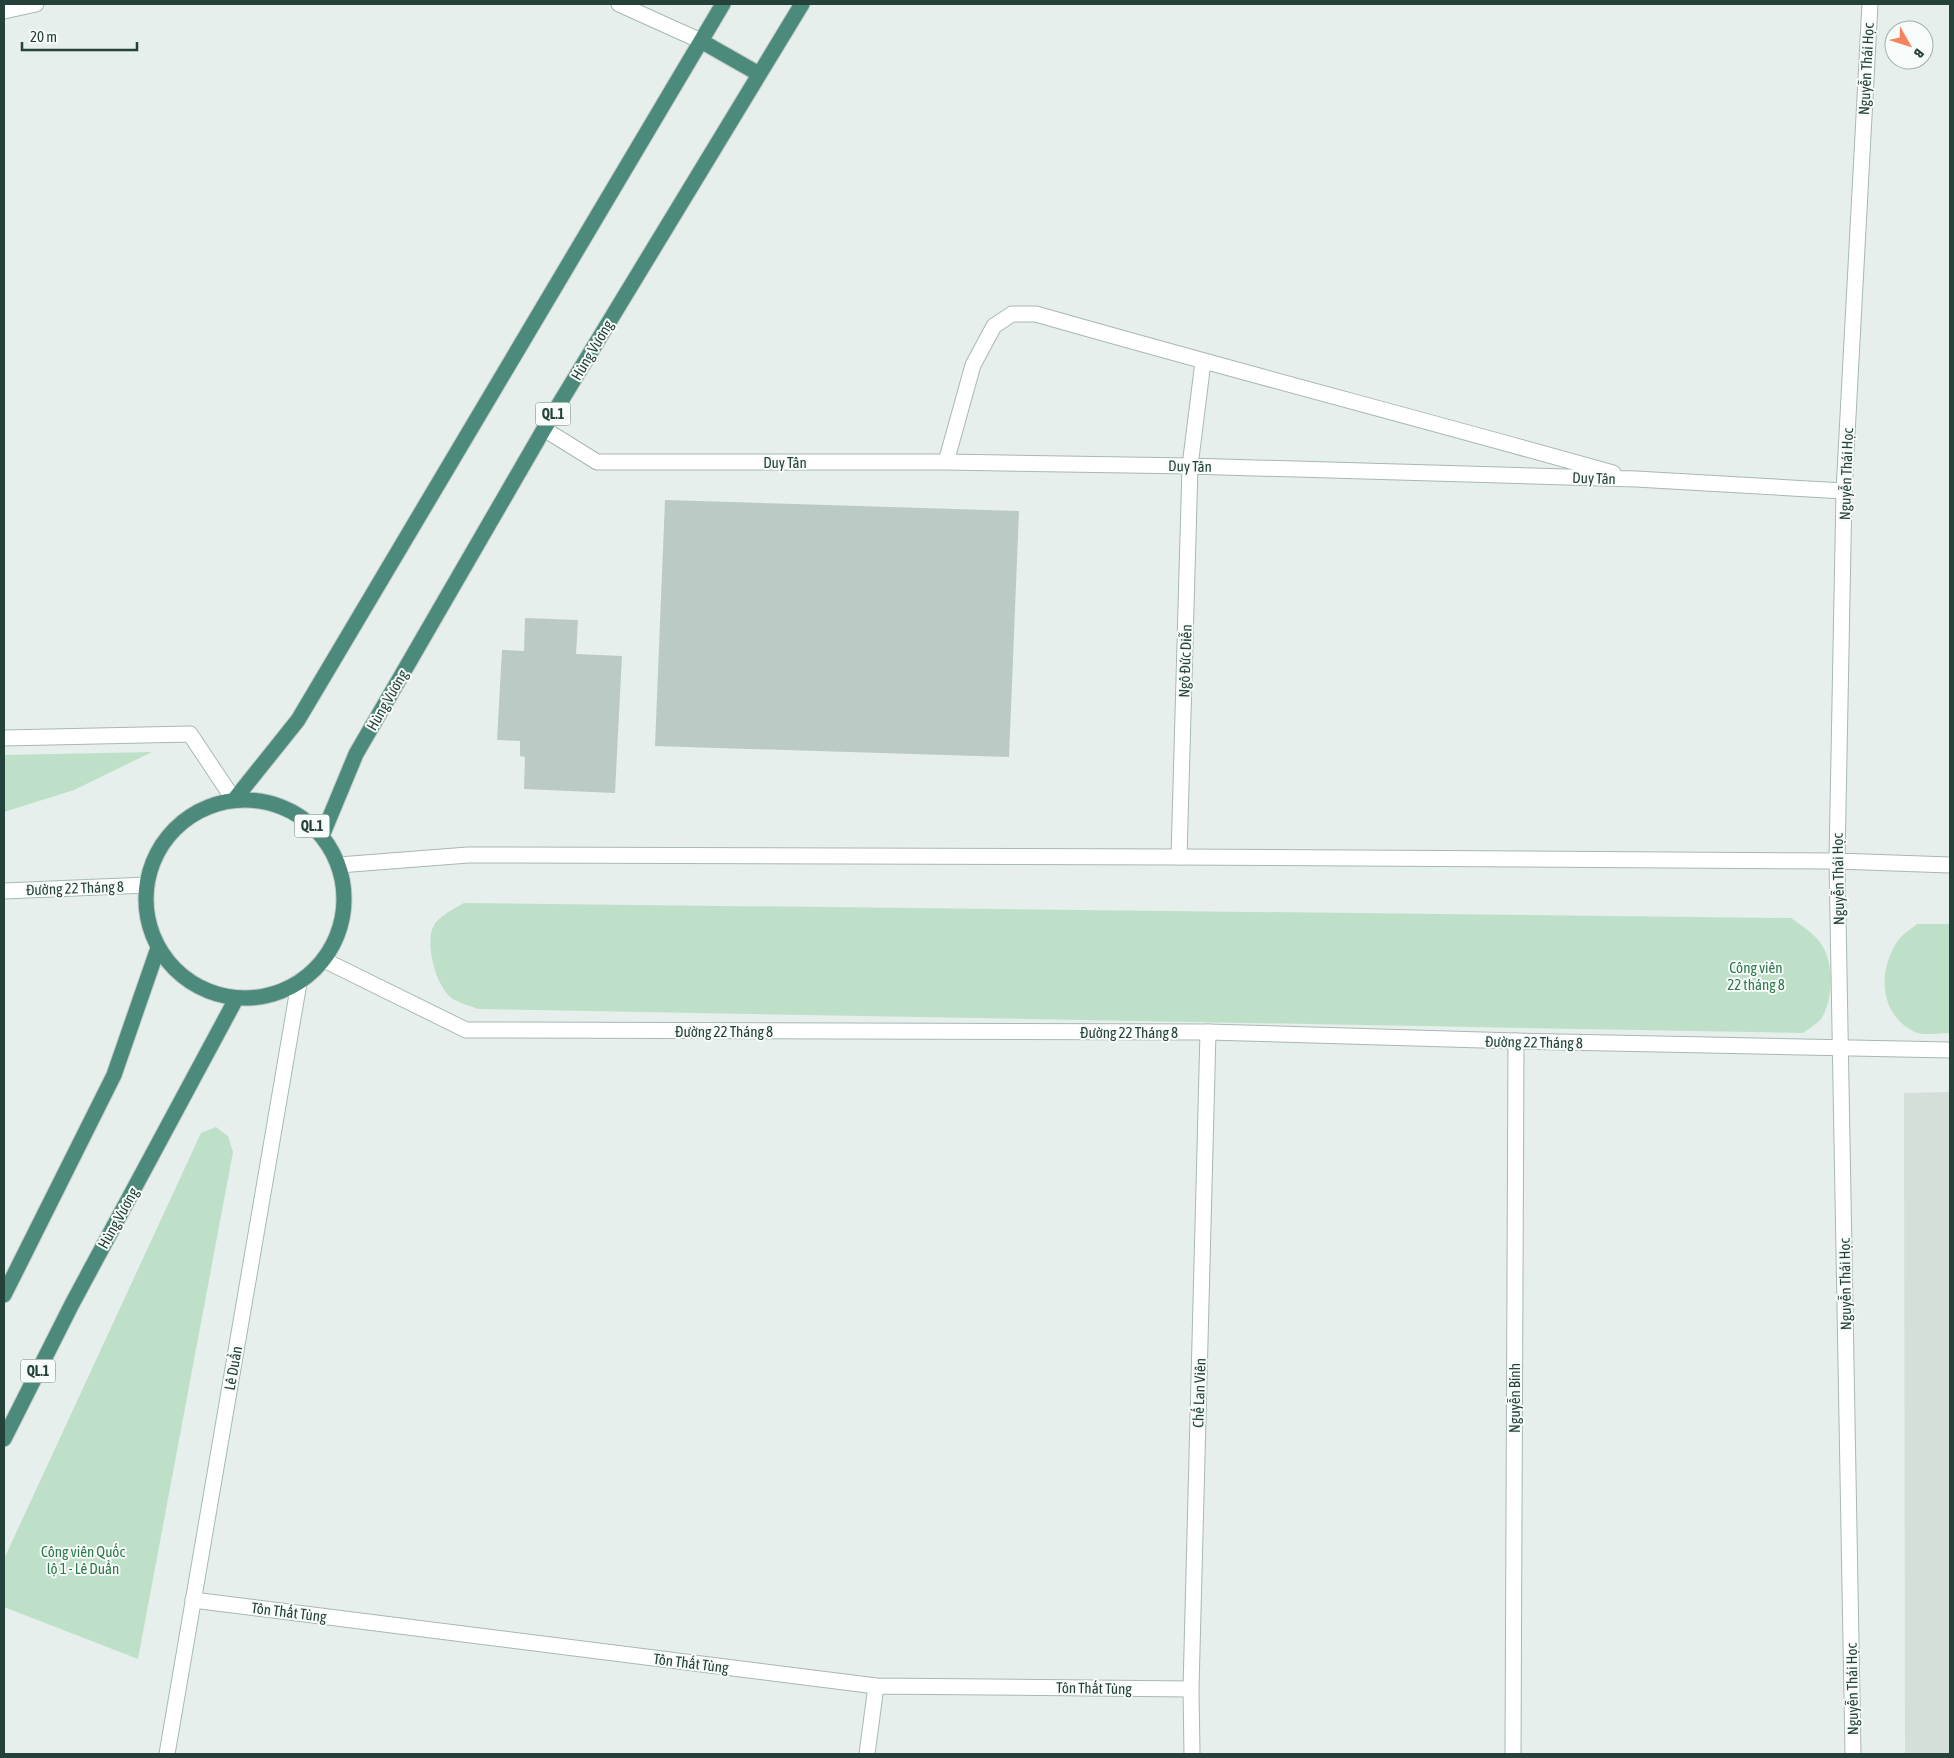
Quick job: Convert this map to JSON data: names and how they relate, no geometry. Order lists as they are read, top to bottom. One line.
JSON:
{"streets":{"highway":["Hùng Vương","QL.1"],"street":["Nguyễn Thái Học","Duy Tân","Ngô Đức Diễn","Đường 22 Tháng 8","Lê Duẩn","Chế Lan Viên","Nguyễn Bính","Tôn Thất Tùng"]},"crossings":[["Nguyễn Thái Học","Duy Tân"],["Nguyễn Thái Học","Đường 22 Tháng 8"],["Hùng Vương","QL.1"],["Hùng Vương","Duy Tân"],["QL.1","Đường 22 Tháng 8"],["QL.1","Lê Duẩn"],["Duy Tân","Ngô Đức Diễn"],["Đường 22 Tháng 8","Chế Lan Viên"],["Đường 22 Tháng 8","Nguyễn Bính"],["Lê Duẩn","Tôn Thất Tùng"],["Chế Lan Viên","Tôn Thất Tùng"]],"parks":["Công viên 22 tháng 8","Công viên Quốc lộ 1 - Lê Duẩn"],"scale_bar":"20 m","north":"bottom right"}
